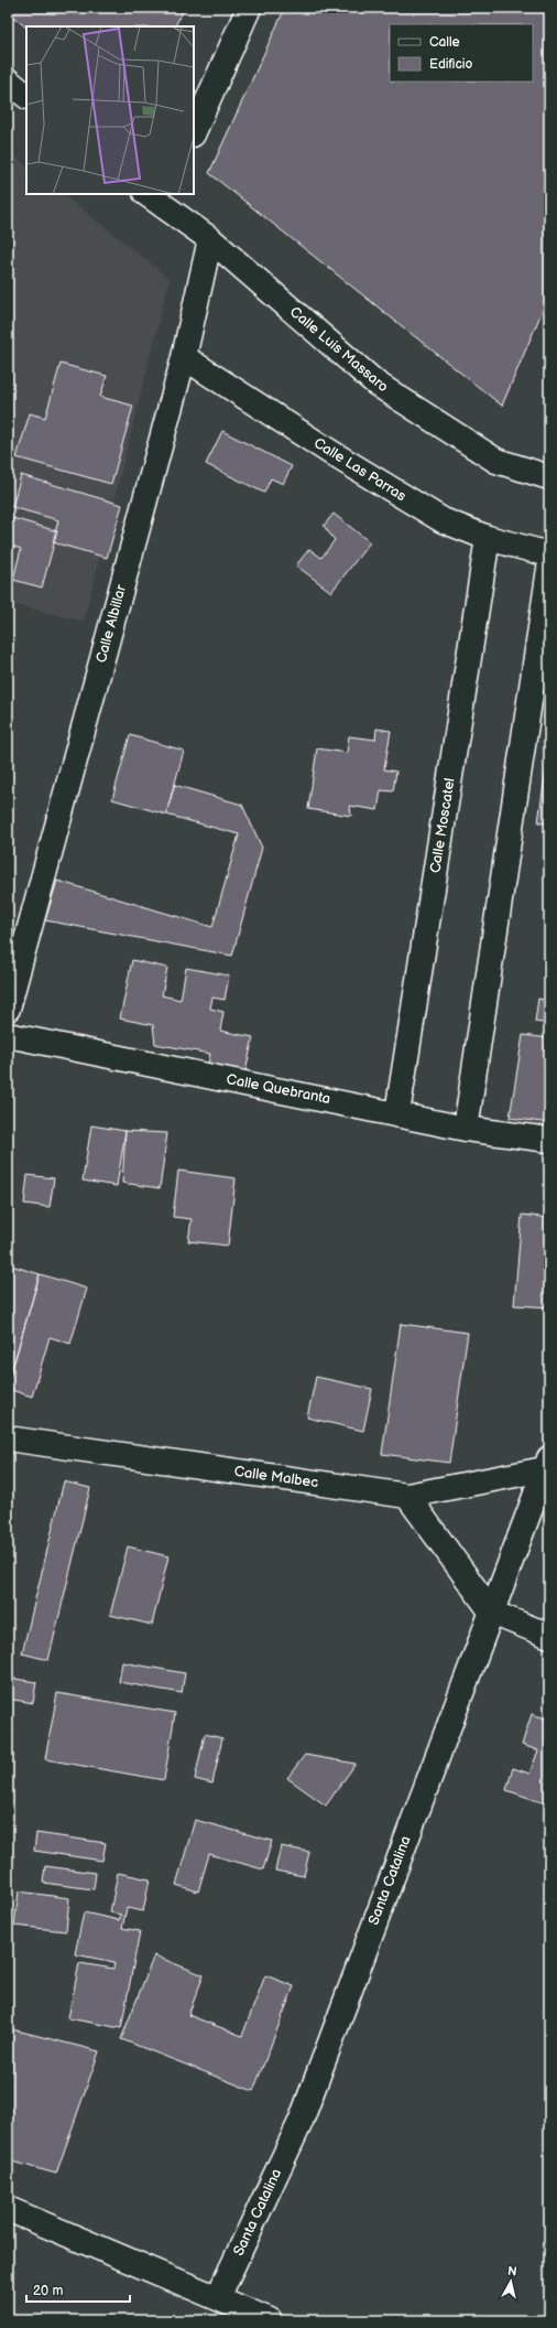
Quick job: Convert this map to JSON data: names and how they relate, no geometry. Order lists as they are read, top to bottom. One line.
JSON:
{"streets":{"street":["Calle Luis Massaro","Calle Las Parras","Calle Albillar","Calle Moscatel","Calle Quebranta","Calle Malbec","Santa Catalina"]},"crossings":[["Calle Luis Massaro","Calle Albillar"],["Calle Las Parras","Calle Albillar"],["Calle Las Parras","Calle Moscatel"],["Calle Moscatel","Calle Quebranta"],["Calle Malbec","Santa Catalina"]],"legend":["Calle","Edificio"],"scale_bar":"20 m","north":"top"}
